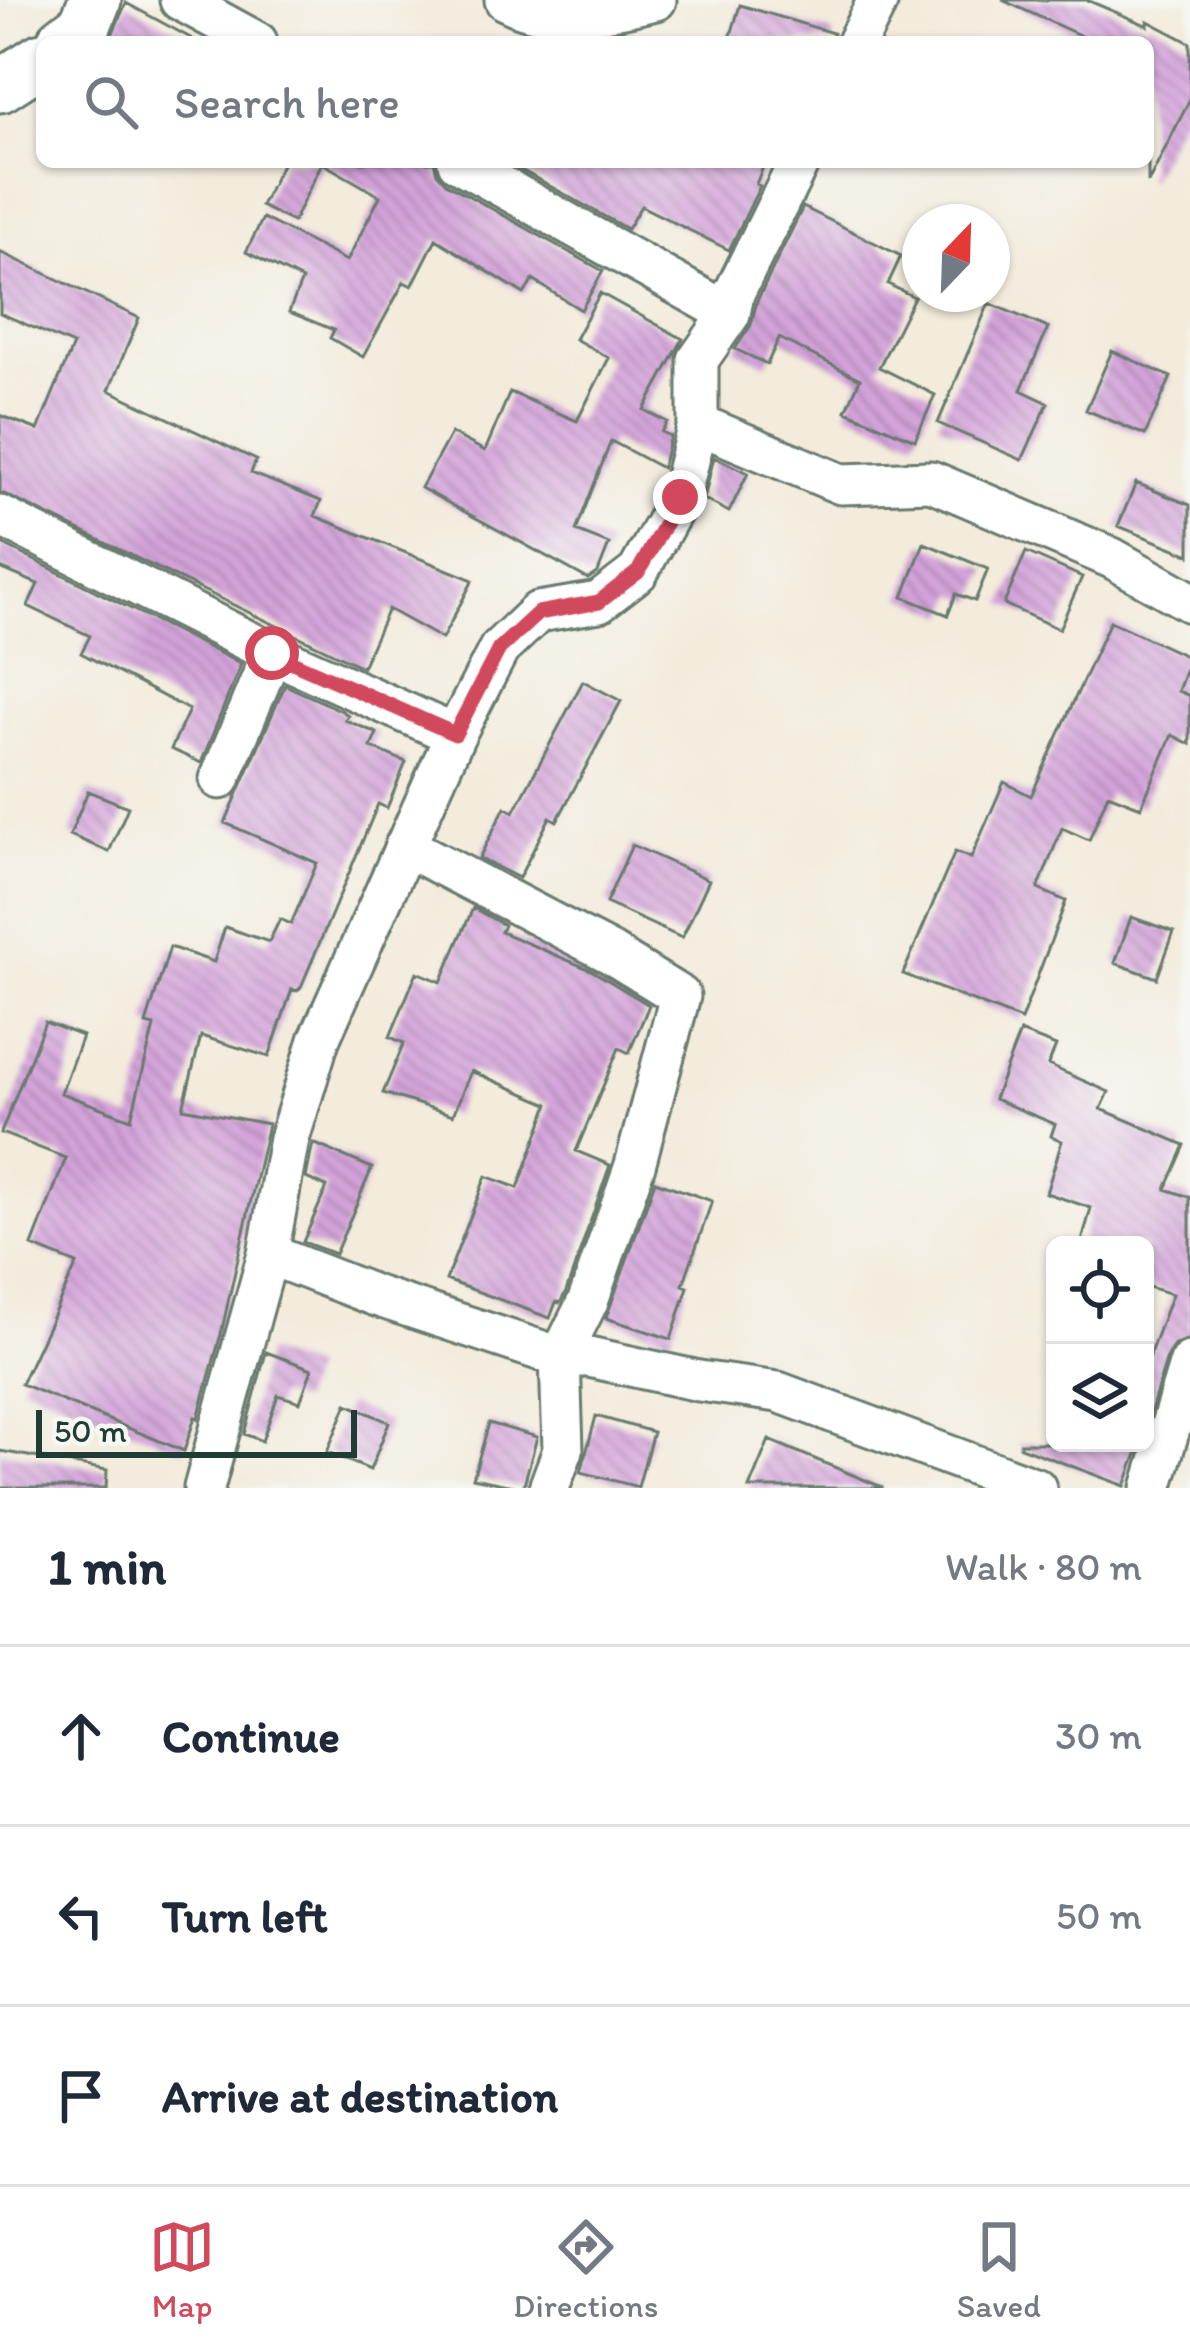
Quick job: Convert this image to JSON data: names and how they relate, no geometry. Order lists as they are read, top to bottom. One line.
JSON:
{"scale_bar":"50 m","north":"top right","page":{"search":"Search here","scale":"50 m","heading":["1 min","Walk · 80 m"],"list":[["Continue","30 m"],["Turn left","50 m"],"Arrive at destination"],"nav":["Map","Directions","Saved"]}}
